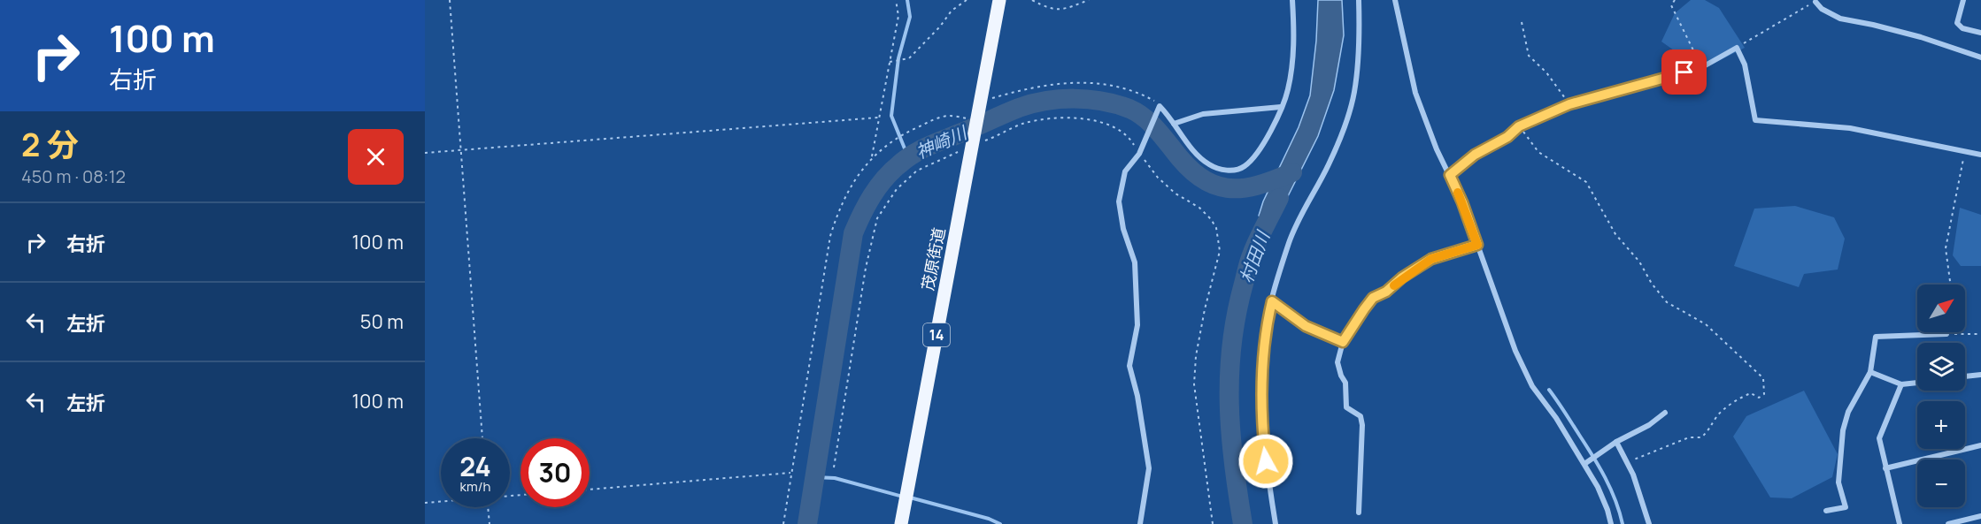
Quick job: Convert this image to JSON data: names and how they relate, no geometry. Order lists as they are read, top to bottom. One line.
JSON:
{"streets":{"main road":["茂原街道","14"]},"water":["神崎川","村田川"],"north":"top right","page":{"turn":["100 m","右折"],"heading":["2 分","450 m · 08:12"],"list":[{"name":"右折","value":"100 m"},{"name":"左折","value":"50 m"},{"name":"左折","value":"100 m"}],"map_buttons":["+","−"],"speed":"24 km/h","limit":"30"}}
